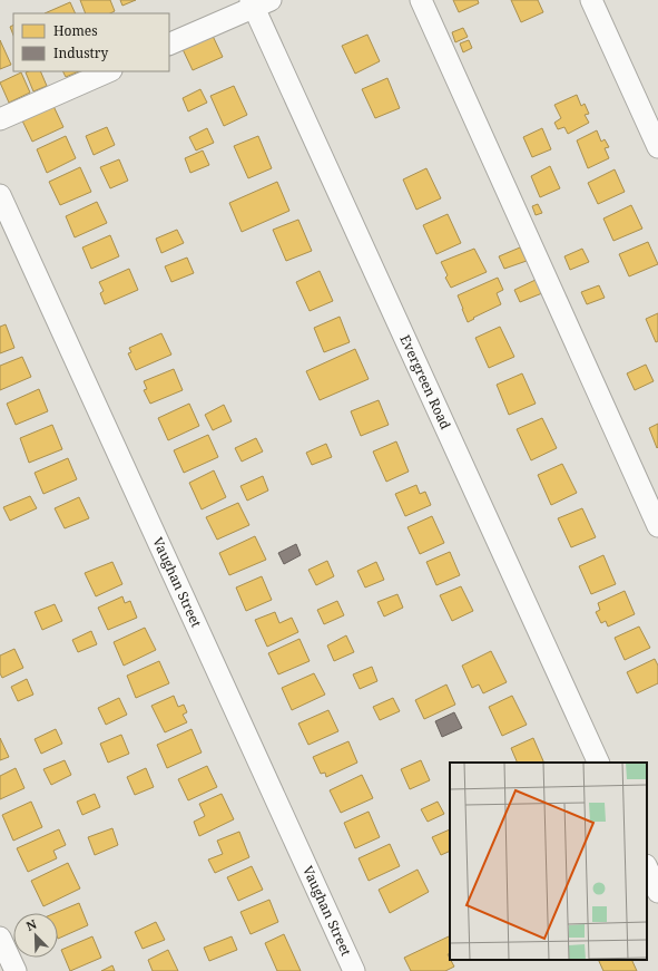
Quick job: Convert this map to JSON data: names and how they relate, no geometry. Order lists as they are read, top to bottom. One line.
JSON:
{"streets":{"street":["Evergreen Road","Vaughan Street"]},"legend":["Homes","Industry"],"north":"top left"}
